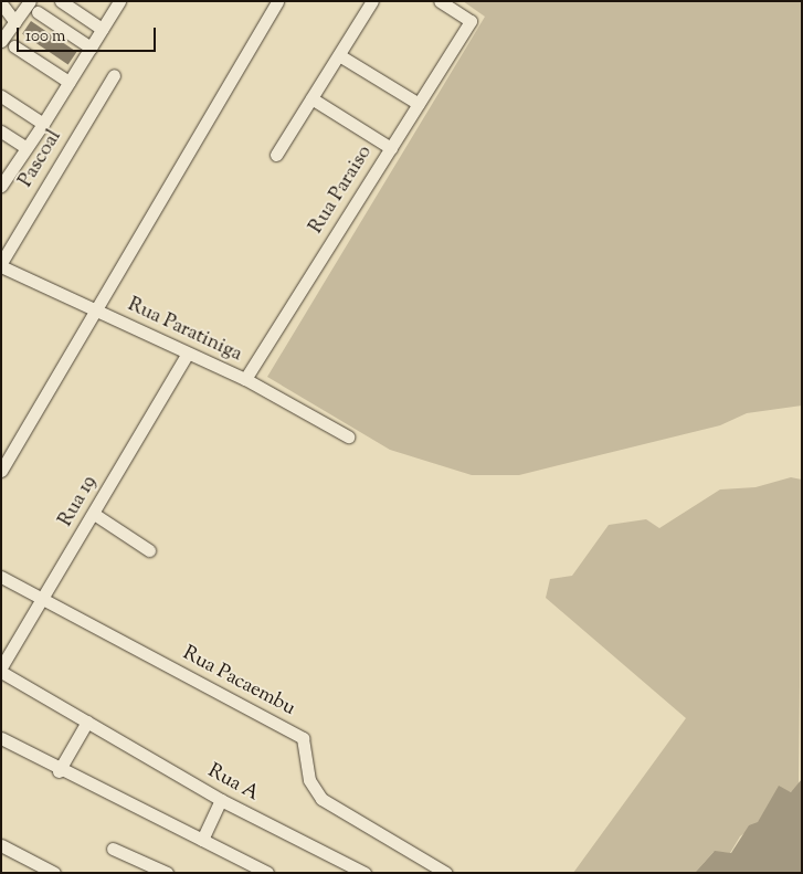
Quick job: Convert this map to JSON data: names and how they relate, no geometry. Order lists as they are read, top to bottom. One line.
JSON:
{"streets":{"street":["Pascoal","Rua Paraiso","Rua Paratiniga","Rua 19","Rua Pacaembu","Rua A"]},"crossings":[["Rua Paraiso","Rua Paratiniga"],["Rua Paratiniga","Rua 19"],["Rua 19","Rua Pacaembu"]],"scale_bar":"100 m"}
